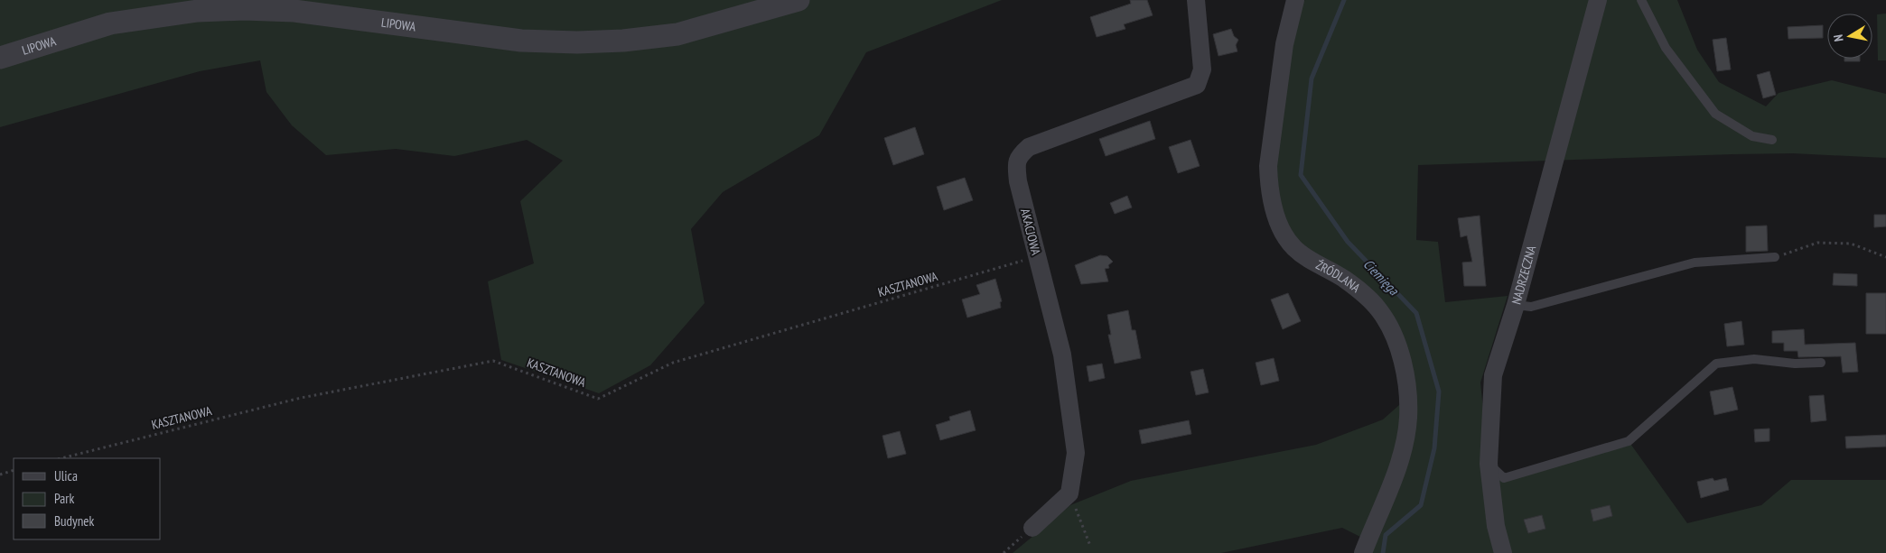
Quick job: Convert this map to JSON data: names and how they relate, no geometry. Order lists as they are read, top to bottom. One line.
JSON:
{"streets":{"street":["LIPOWA","AKACJOWA","NADRZECZNA","ŹRÓDLANA"],"path":["KASZTANOWA"]},"crossings":[["AKACJOWA","KASZTANOWA"]],"water":["Ciemięga"],"legend":["Ulica","Park","Budynek"],"north":"left"}
